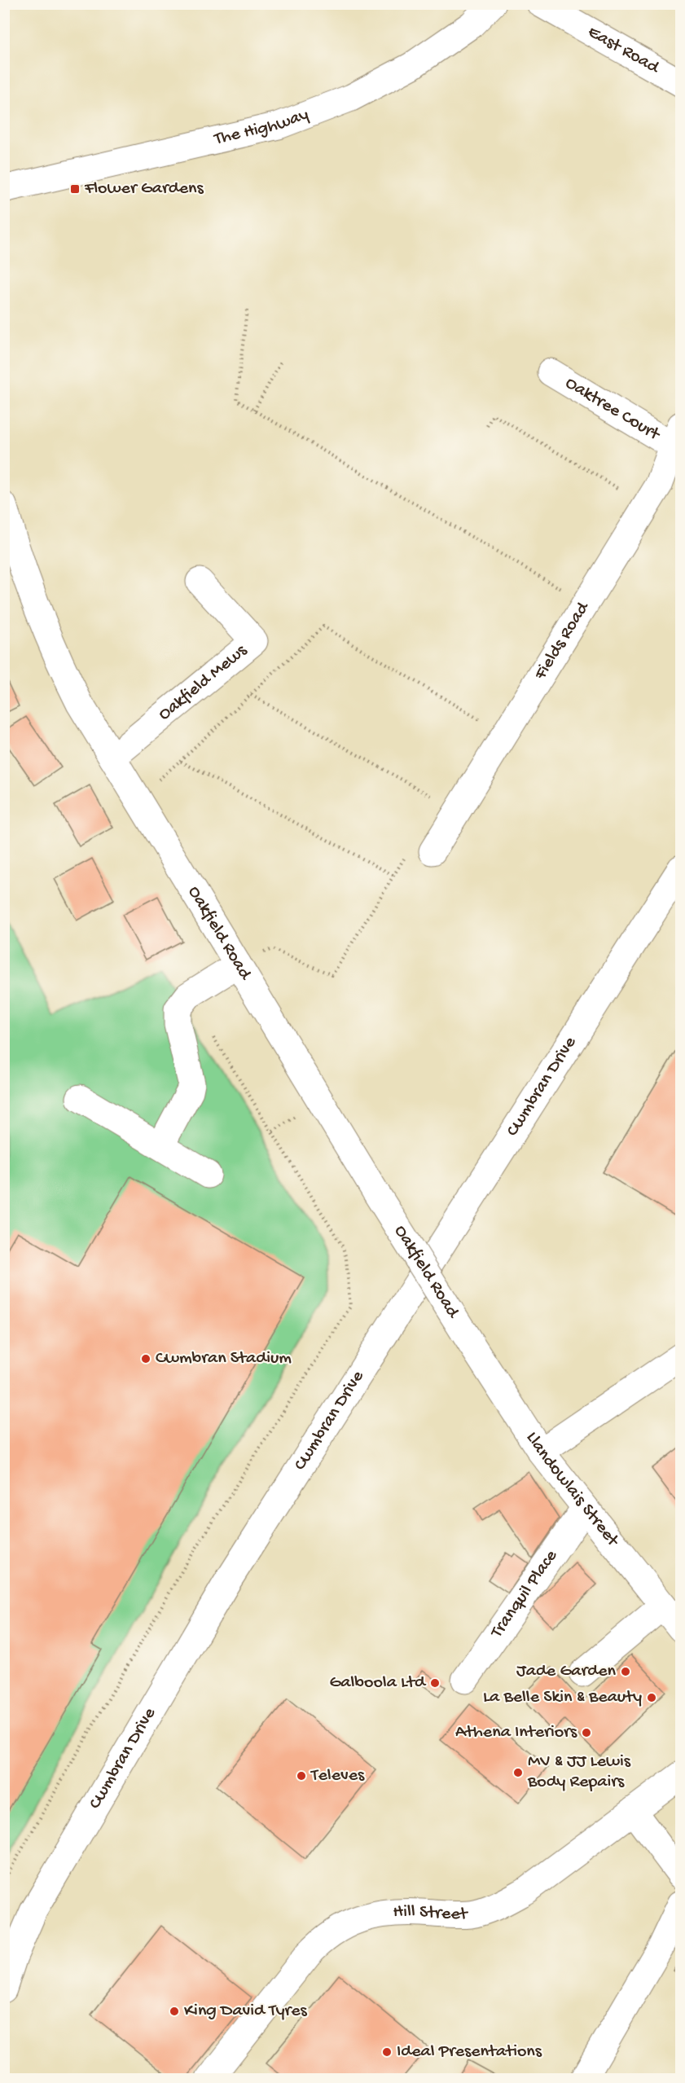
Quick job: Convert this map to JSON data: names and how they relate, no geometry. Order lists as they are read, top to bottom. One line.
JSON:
{"streets":{"street":["East Road","The Highway","Oaktree Court","Fields Road","Oakfield Mews","Oakfield Road","Cwmbran Drive","Llandowlais Street","Tranquil Place","Hill Street"]},"crossings":[["Oaktree Court","Fields Road"],["Oakfield Mews","Oakfield Road"],["Oakfield Road","Llandowlais Street"],["Llandowlais Street","Tranquil Place"]],"places":{"transit":["Flower Gardens"],"other":["Cwmbran Stadium","Jade Garden","Galboola Ltd","La Belle Skin & Beauty","Athena Interiors","MV & JJ Lewis Body Repairs","Televes","King David Tyres","Ideal Presentations"]}}
